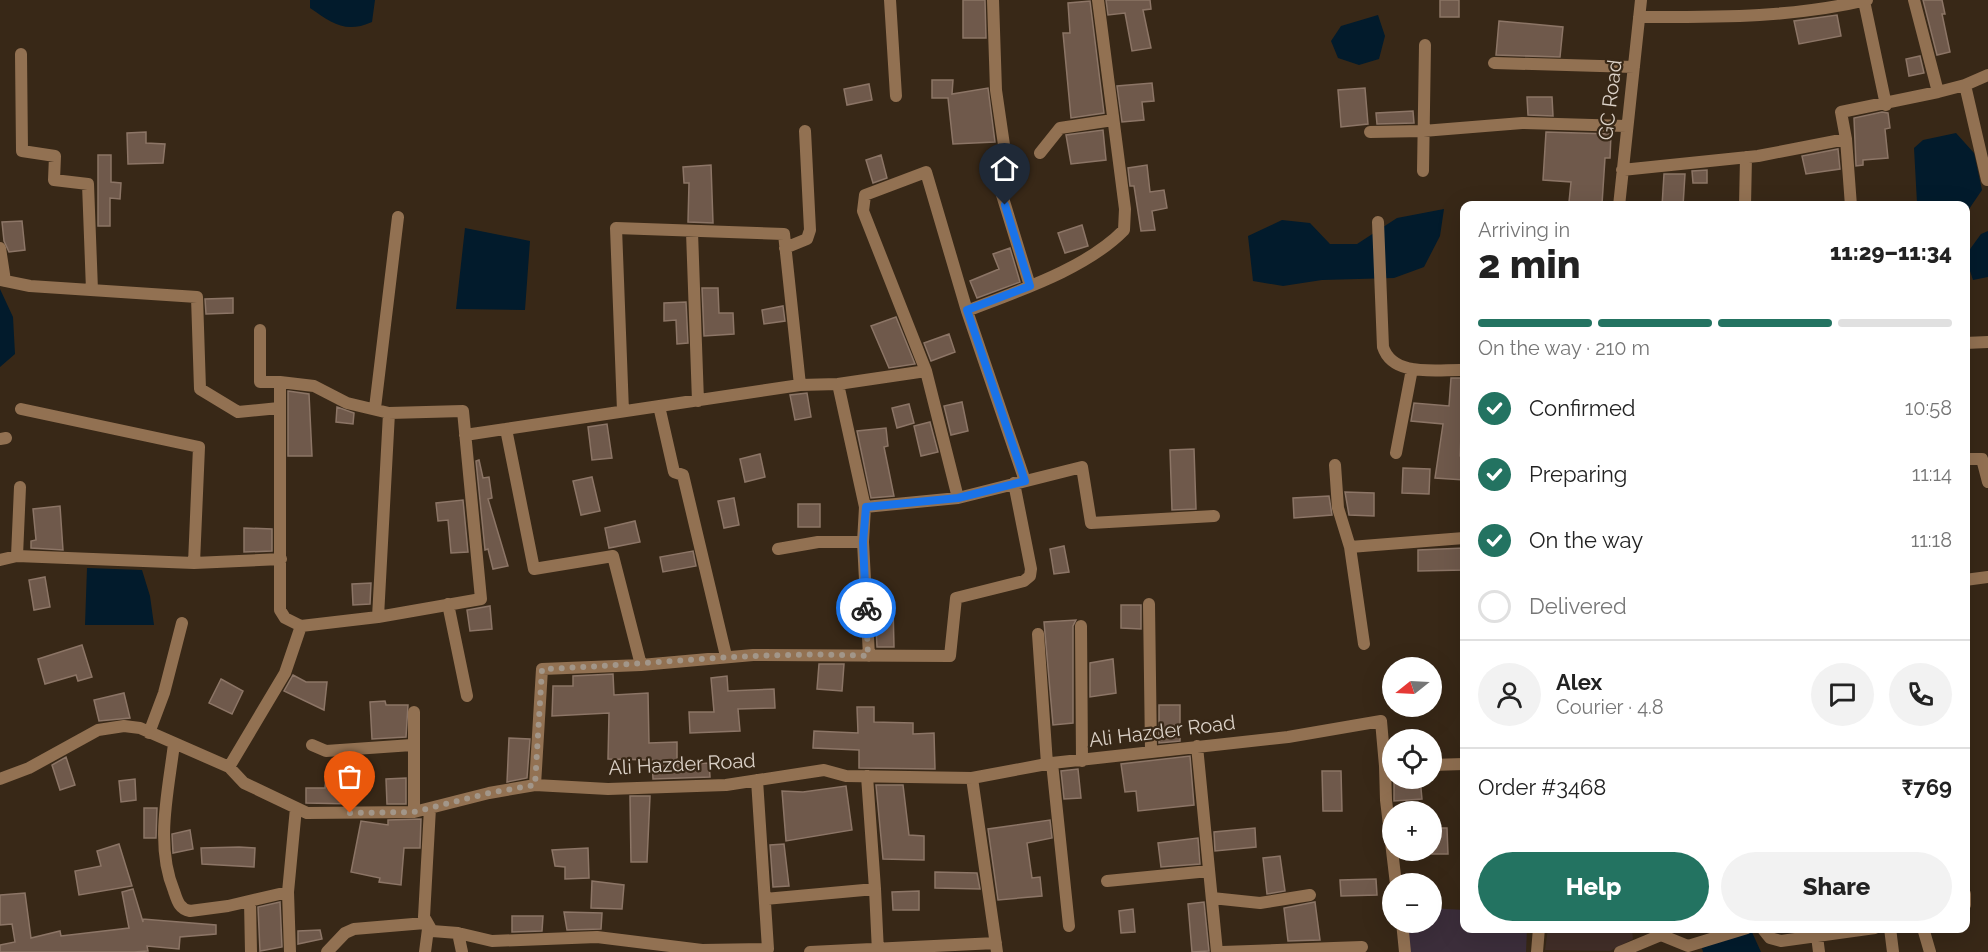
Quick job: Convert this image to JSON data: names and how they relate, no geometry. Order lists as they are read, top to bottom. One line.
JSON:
{"streets":{"street":["GC Road","Ali Hazder Road"]},"north":"left","page":{"heading":["2 min","Arriving in","11:29–11:34"],"panel":["Alex","Courier · 4.8","Order #3468","₹769"],"bar":"On the way · 210 m","list":[["Confirmed","10:58"],["Preparing","11:14"],["On the way","11:18"],"Delivered"],"map_buttons":["+","−"],"buttons":["Help","Share"]}}
